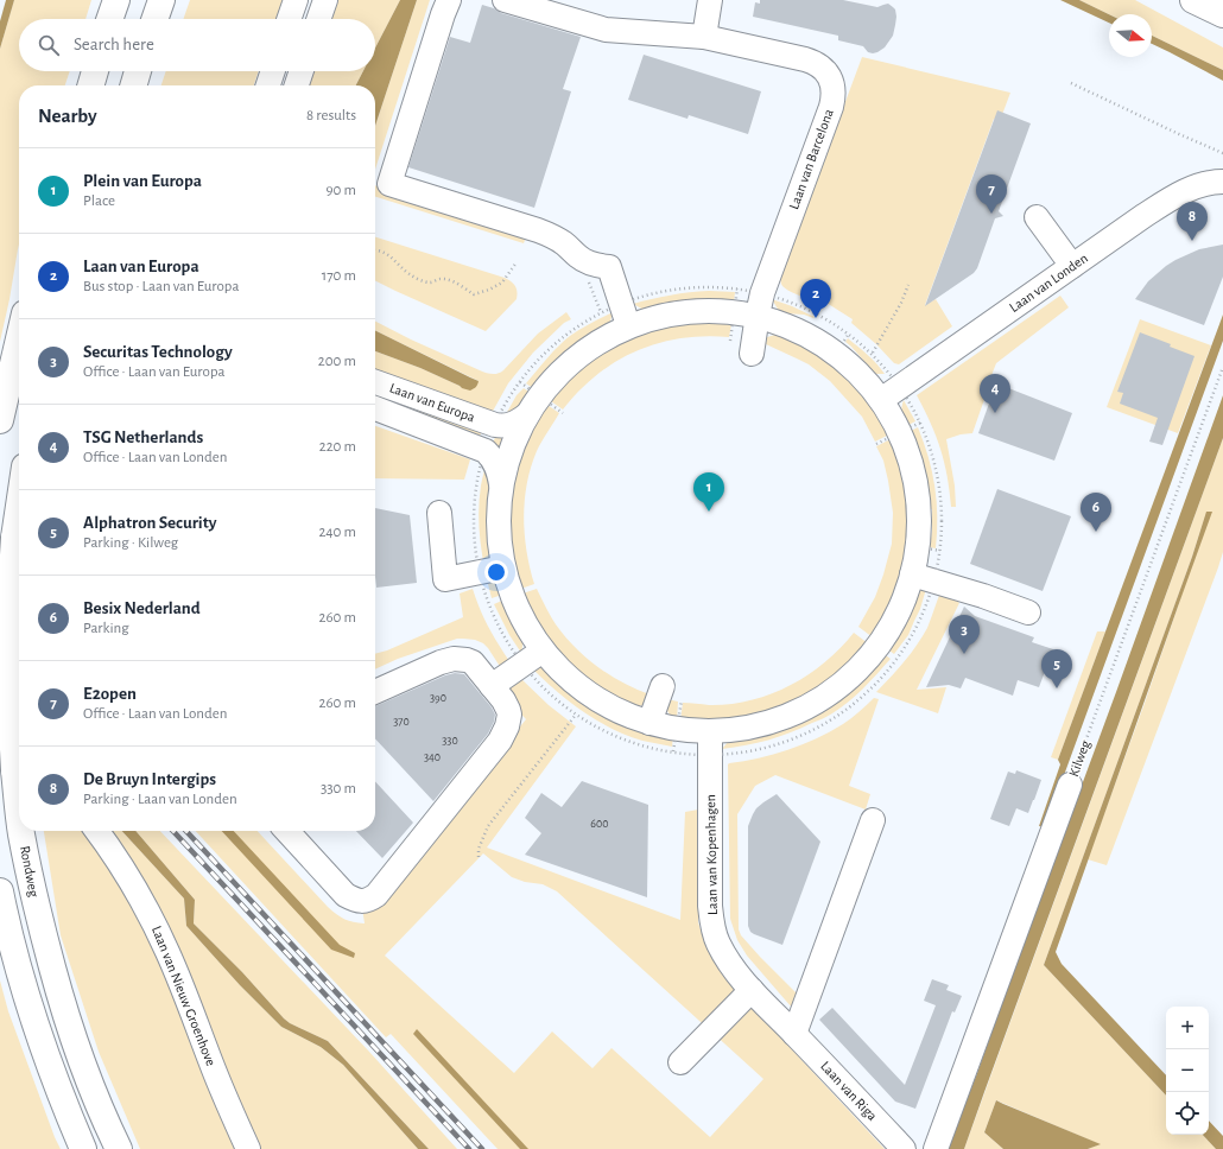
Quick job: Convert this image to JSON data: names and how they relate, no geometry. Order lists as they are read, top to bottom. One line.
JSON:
{"streets":{"highway":["Rondweg"],"street":["Laan van Barcelona","Laan van Londen","Laan van Europa","Kilweg","Laan van Kopenhagen","Laan van Nieuw Groenhove","Laan van Riga"]},"crossings":[["Laan van Kopenhagen","Laan van Riga"]],"house_numbers":["390","370","330","340","600"],"north":"right","page":{"search":"Search here","heading":["Nearby","8 results"],"list":[{"mark":"1","name":"Plein van Europa","note":"Place","value":"90 m"},{"mark":"2","name":"Laan van Europa","note":"Bus stop · Laan van Europa","value":"170 m"},{"mark":"3","name":"Securitas Technology","note":"Office · Laan van Europa","value":"200 m"},{"mark":"4","name":"TSG Netherlands","note":"Office · Laan van Londen","value":"220 m"},{"mark":"5","name":"Alphatron Security","note":"Parking · Kilweg","value":"240 m"},{"mark":"6","name":"Besix Nederland","note":"Parking","value":"260 m"},{"mark":"7","name":"E2open","note":"Office · Laan van Londen","value":"260 m"},{"mark":"8","name":"De Bruyn Intergips","note":"Parking · Laan van Londen","value":"330 m"}],"pins":["7","8","2","4","1","6","3","5"],"map_buttons":["+","−"]}}
